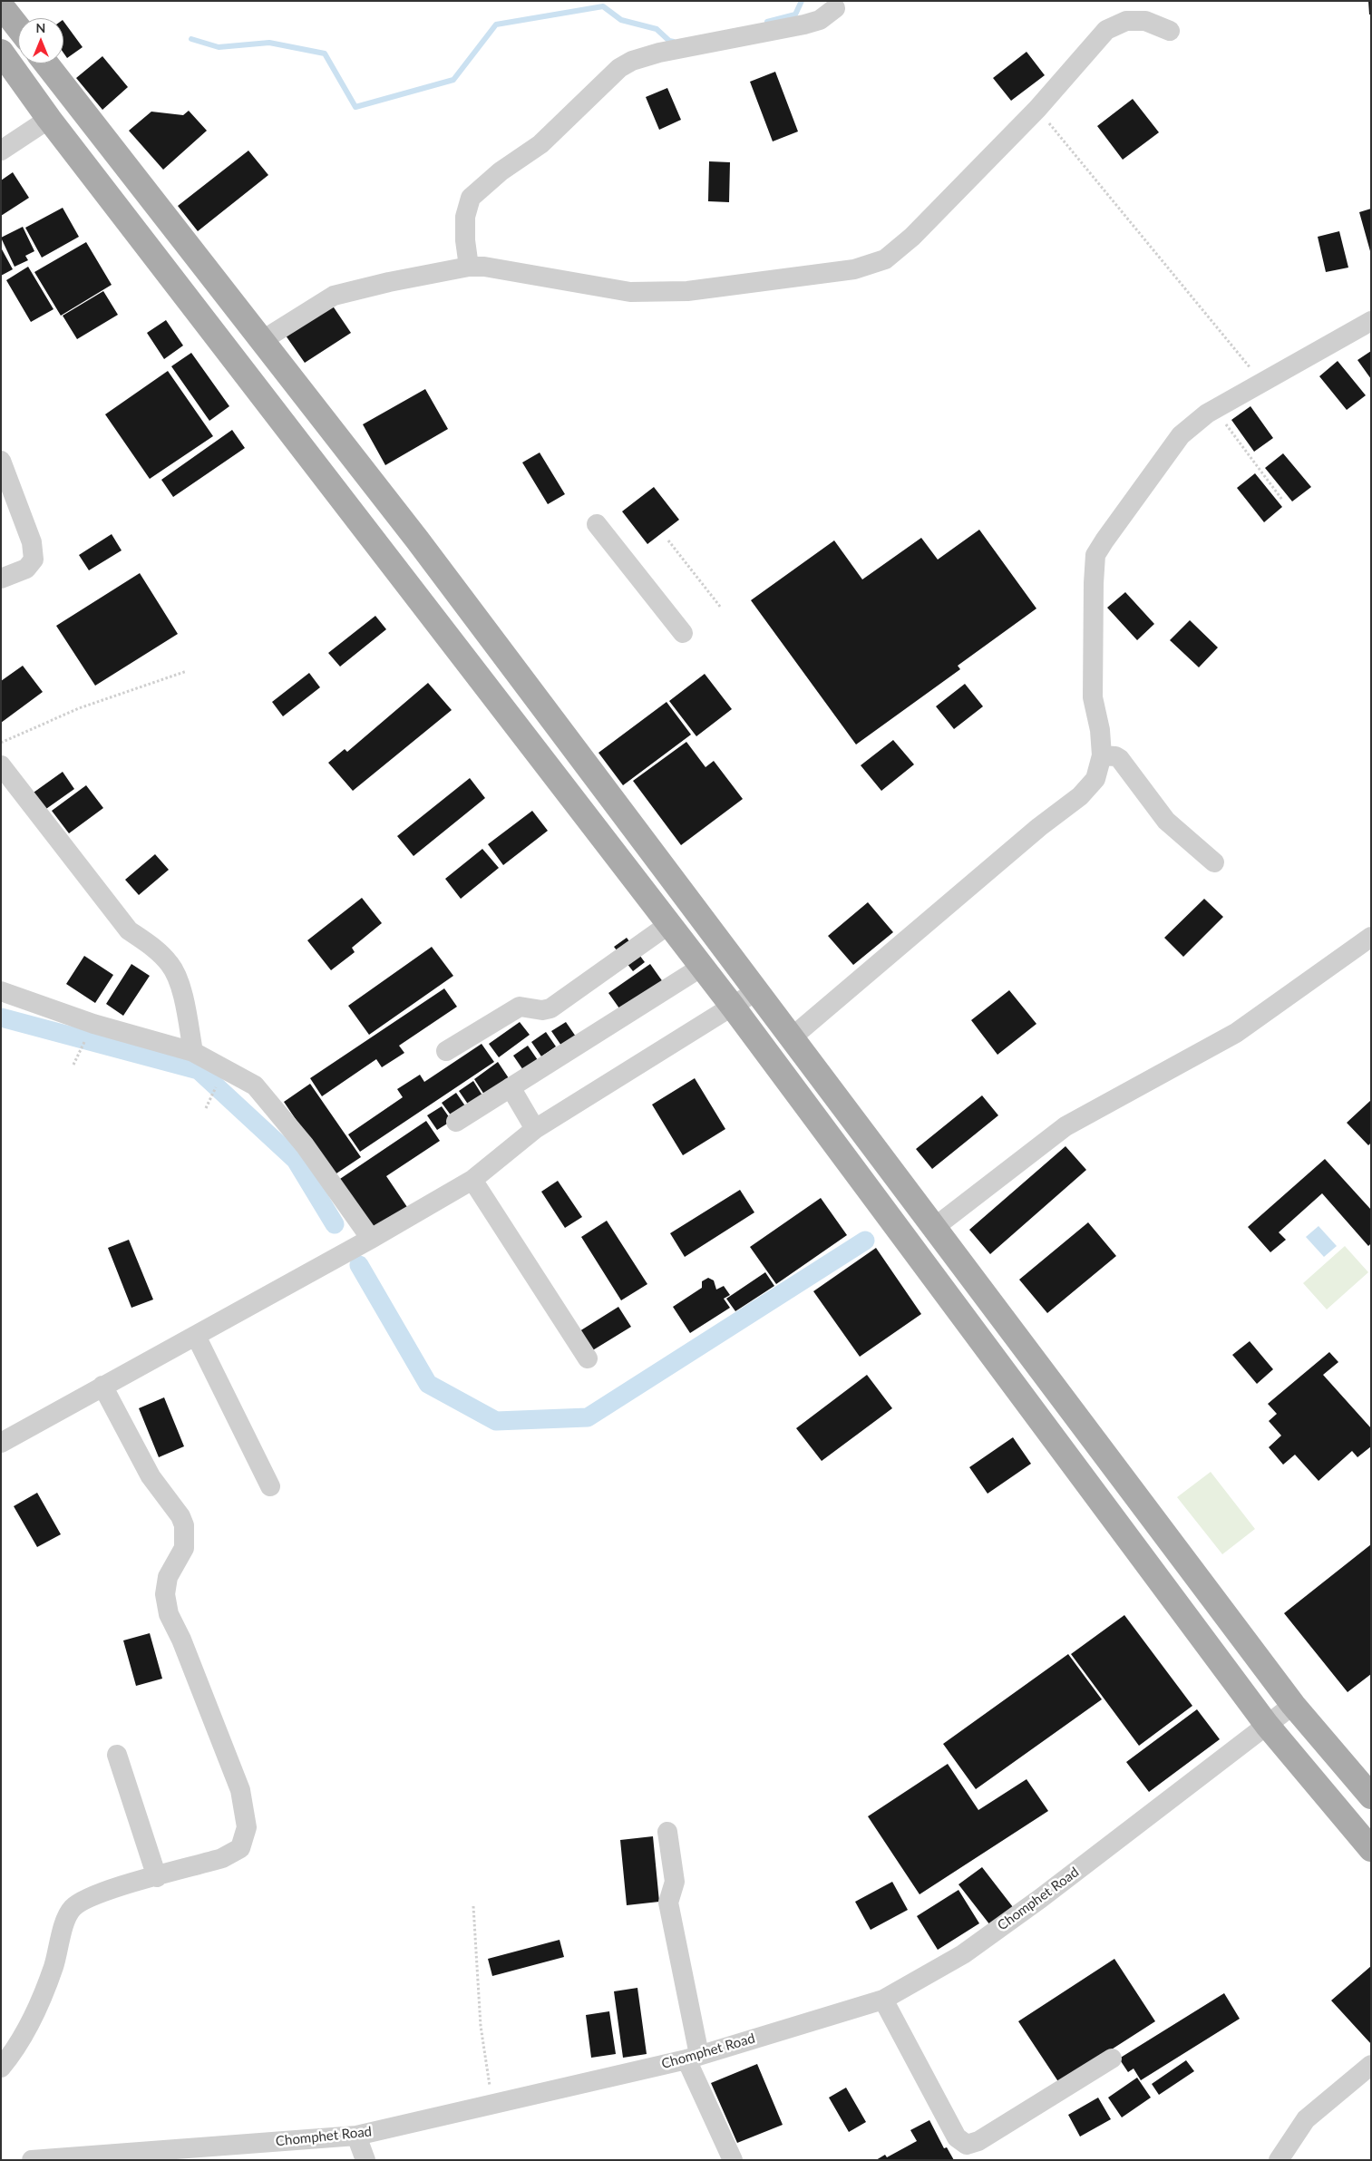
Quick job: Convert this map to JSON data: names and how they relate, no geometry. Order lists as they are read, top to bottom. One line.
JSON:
{"streets":{"street":["Chomphet Road"]},"north":"top"}
